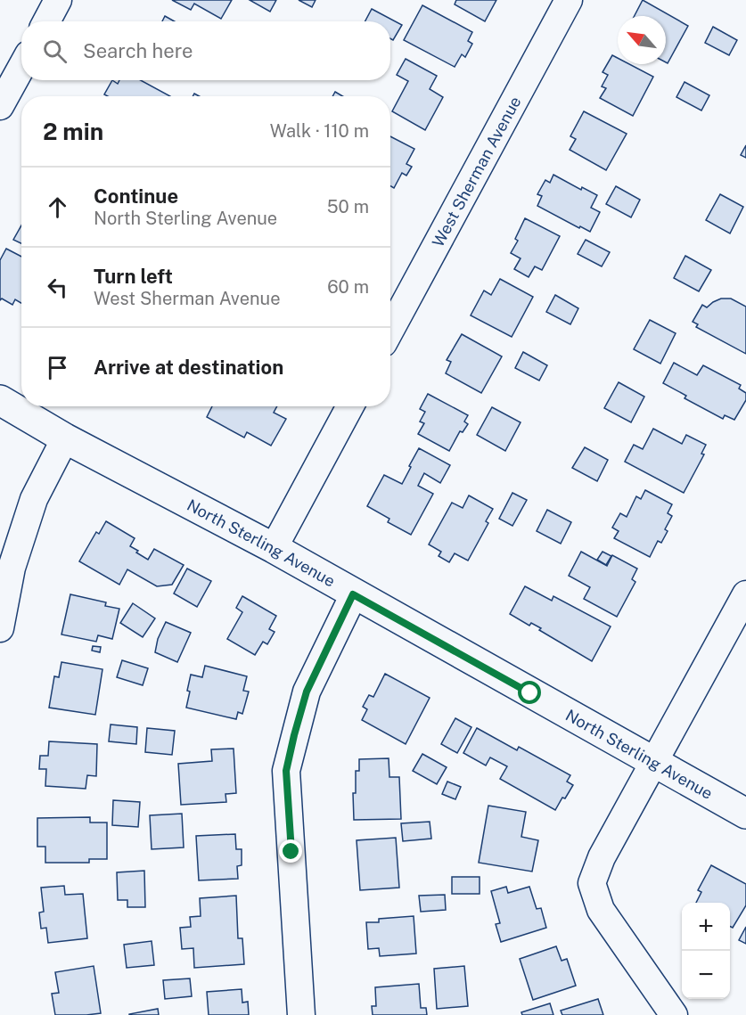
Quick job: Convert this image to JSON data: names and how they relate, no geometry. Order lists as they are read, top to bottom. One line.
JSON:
{"streets":{"street":["West Sherman Avenue","North Sterling Avenue"]},"north":"top left","page":{"search":"Search here","heading":["2 min","Walk · 110 m"],"list":[["Continue","North Sterling Avenue","50 m"],["Turn left","West Sherman Avenue","60 m"],"Arrive at destination"],"map_buttons":["+","−"]}}
